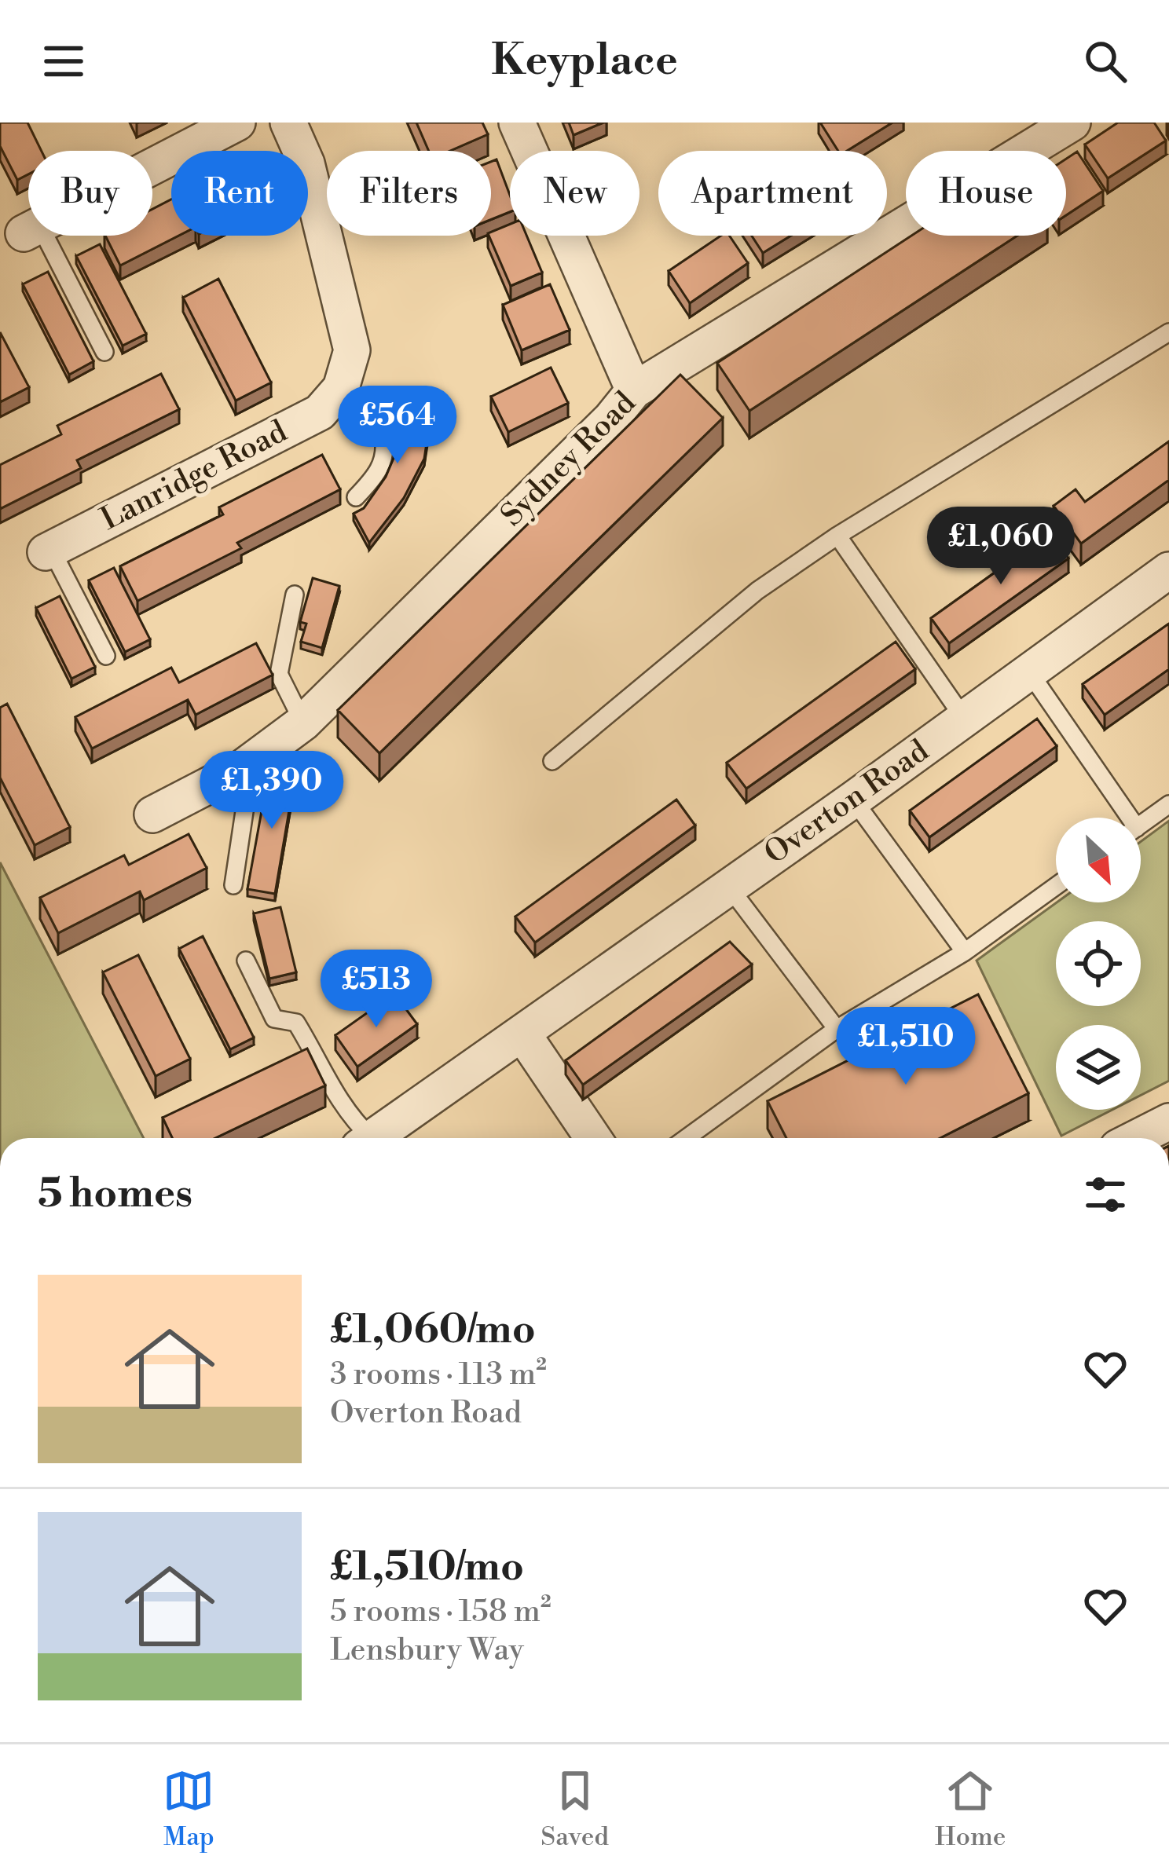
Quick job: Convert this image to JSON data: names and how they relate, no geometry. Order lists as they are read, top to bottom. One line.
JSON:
{"streets":{"street":["Sydney Road","Lanridge Road","Overton Road"]},"north":"bottom right","page":{"header":"Keyplace","chip":["Buy","Rent","Filters","New","Apartment","House"],"price":["£564","£1,060","£1,390","£513","£1,510"],"heading":"5 homes","list":[{"name":"£1,060/mo","note":"3 rooms · 113 m² · Overton Road"},{"name":"£1,510/mo","note":"5 rooms · 158 m² · Lensbury Way"}],"tabs":["Map","Saved","Home"]}}
